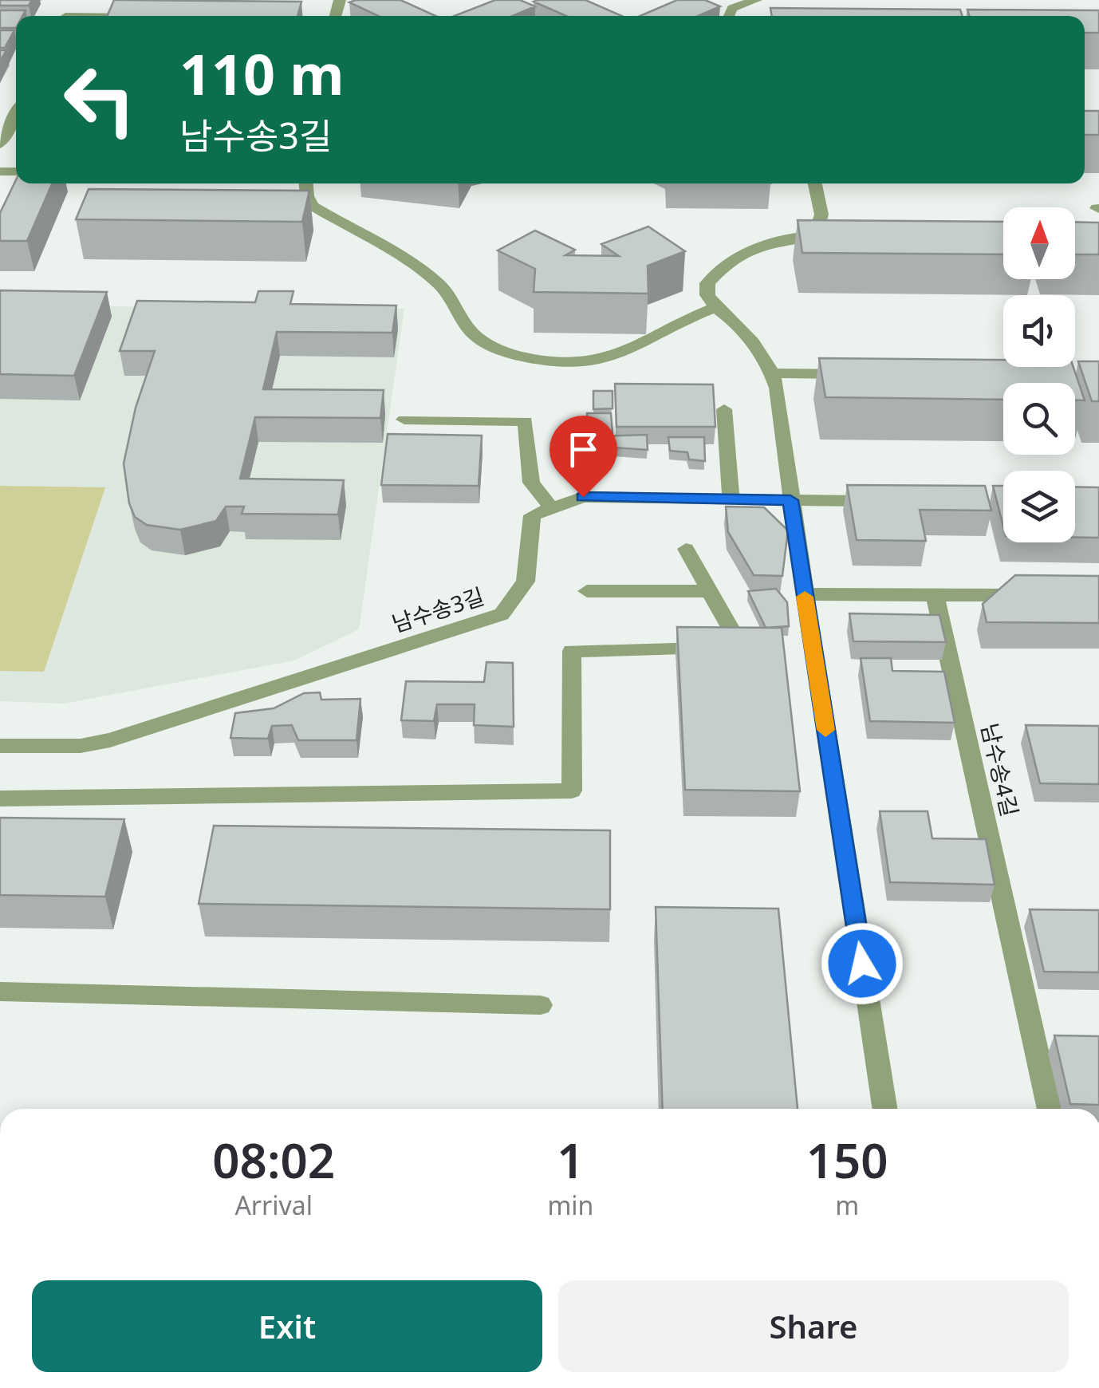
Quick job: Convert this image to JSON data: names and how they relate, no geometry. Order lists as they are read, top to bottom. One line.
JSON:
{"streets":{"street":["남수송3길","남수송4길"]},"north":"top","page":{"turn":["110 m","남수송3길"],"eta":["08:02","Arrival","1","min","150","m"],"buttons":["Exit","Share"]}}
